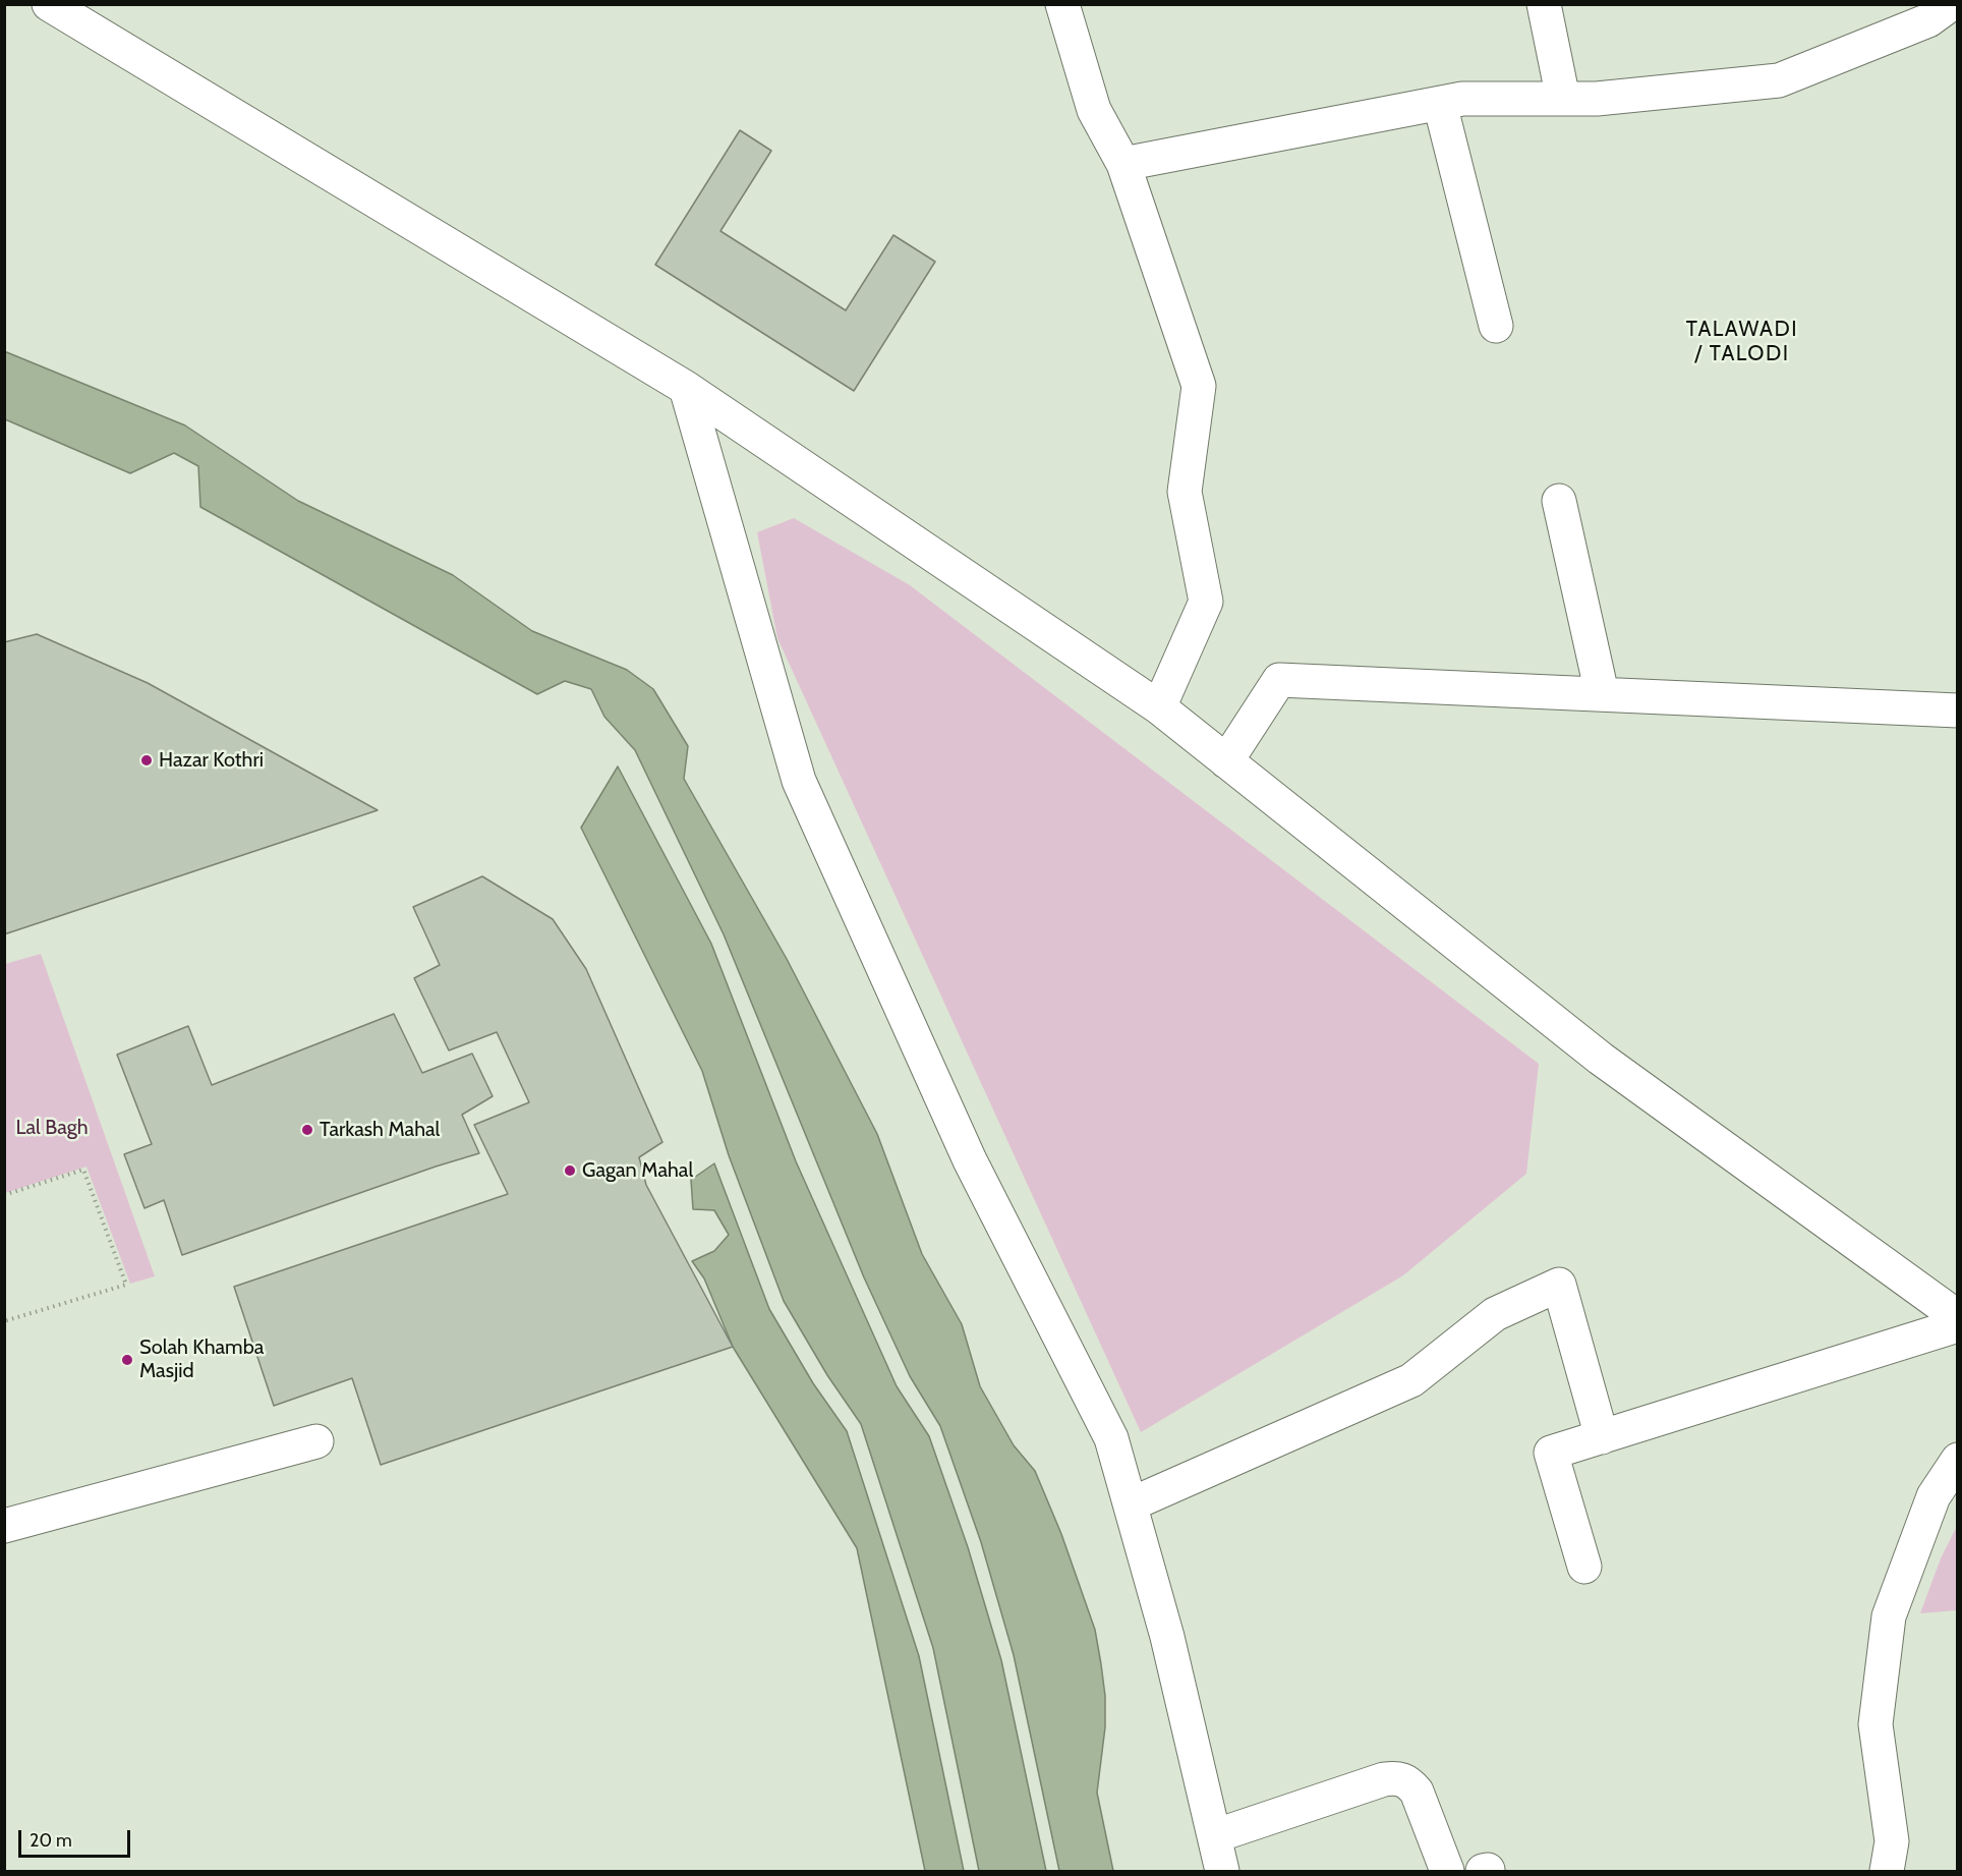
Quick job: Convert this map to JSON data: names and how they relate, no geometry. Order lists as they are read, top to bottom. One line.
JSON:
{"districts":["TALAWADI / TALODI"],"parks":["Lal Bagh"],"places":["Hazar Kothri","Tarkash Mahal","Gagan Mahal","Solah Khamba Masjid"],"scale_bar":"20 m"}
